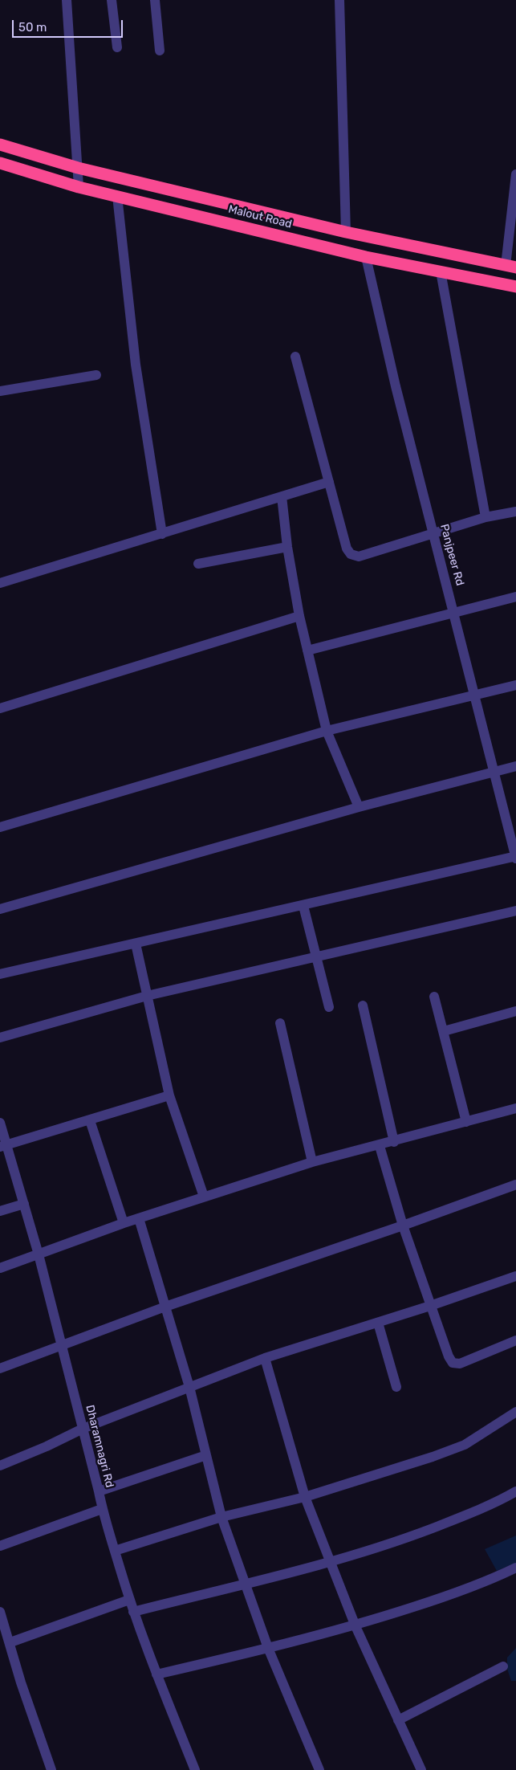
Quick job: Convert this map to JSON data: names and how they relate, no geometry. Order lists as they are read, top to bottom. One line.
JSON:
{"streets":{"highway":["Malout Road"],"street":["Panjpeer Rd","Dharamnagri Rd"]},"crossings":[["Malout Road","Panjpeer Rd"]],"scale_bar":"50 m"}
